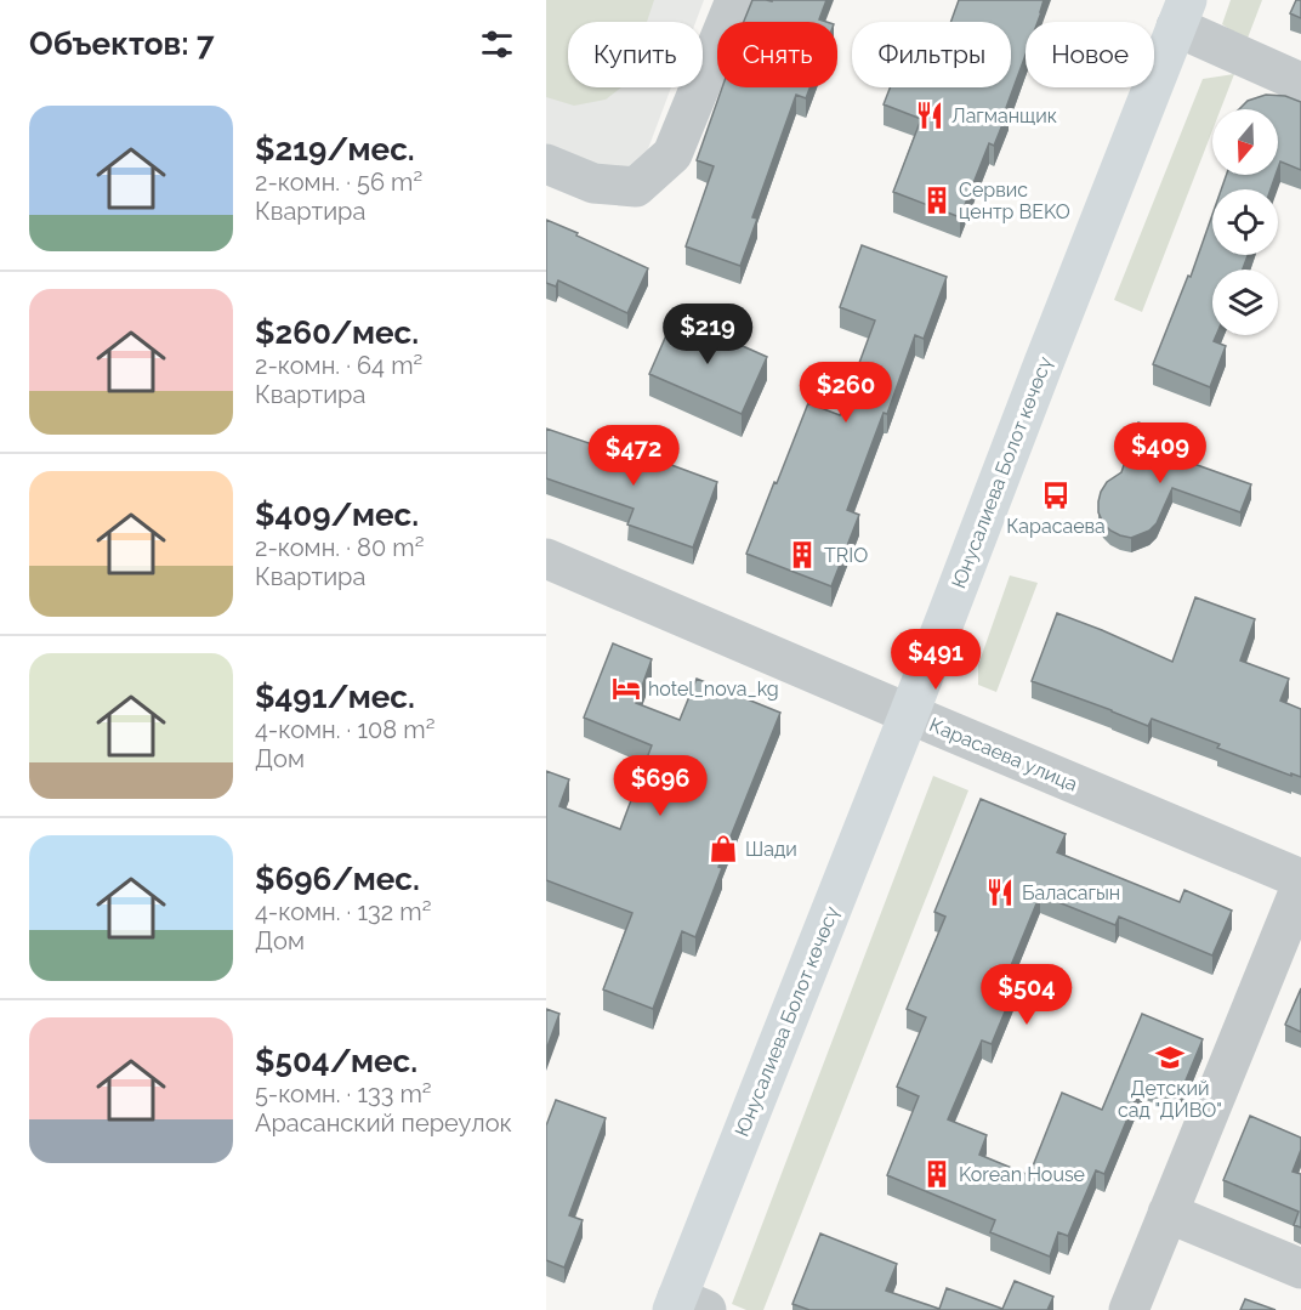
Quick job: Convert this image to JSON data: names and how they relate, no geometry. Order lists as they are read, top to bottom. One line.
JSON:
{"streets":{"main road":["Юнусалиева Болот көчөсү"],"street":["Карасаева улица"]},"crossings":[["Юнусалиева Болот көчөсү","Карасаева улица"]],"places":{"restaurant":["Лагманщик","Баласагын"],"building":["Сервис центр BEKO","TRIO","Korean House"],"bus stop":["Карасаева"],"hotel":["hotel_nova_kg"],"shop":["Шади"],"school or university":["Детский сад \"ДИВО\""]},"north":"bottom","page":{"heading":"Объектов: 7","chip":["Купить","Снять","Фильтры","Новое"],"list":[{"name":"$219/мес.","note":"2-комн. · 56 m² · Квартира"},{"name":"$260/мес.","note":"2-комн. · 64 m² · Квартира"},{"name":"$409/мес.","note":"2-комн. · 80 m² · Квартира"},{"name":"$491/мес.","note":"4-комн. · 108 m² · Дом"},{"name":"$696/мес.","note":"4-комн. · 132 m² · Дом"},{"name":"$504/мес.","note":"5-комн. · 133 m² · Арасанский переулок"}],"price":["$219","$260","$409","$472","$491","$696","$504"]}}
